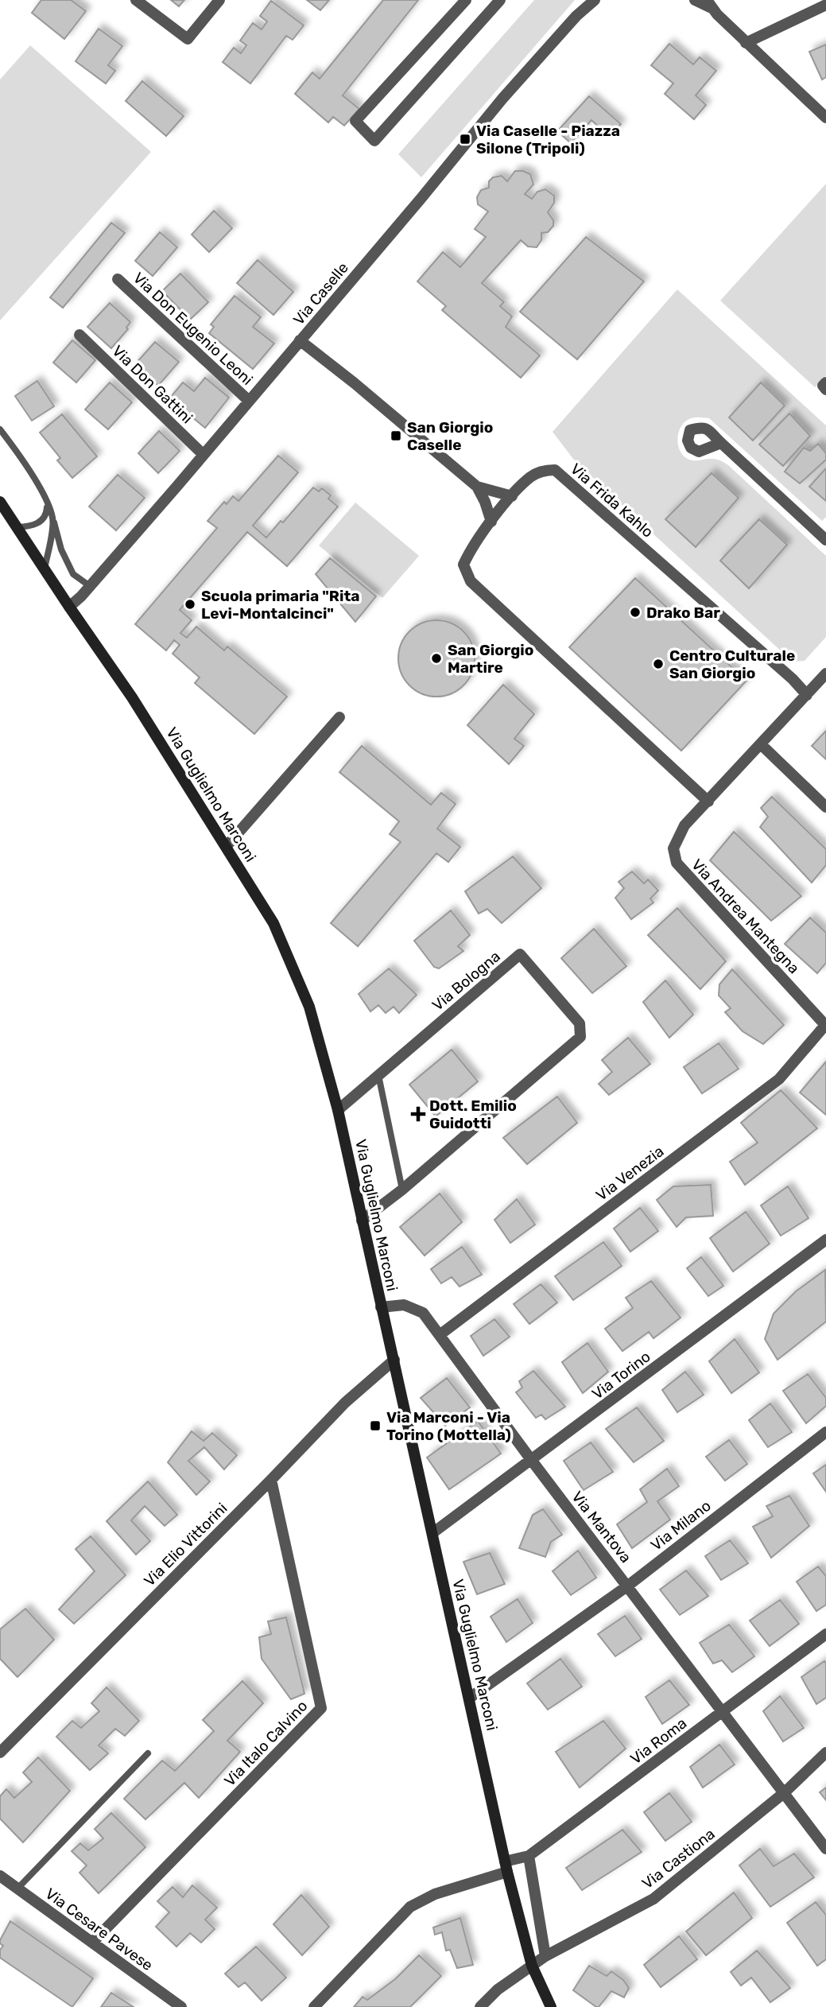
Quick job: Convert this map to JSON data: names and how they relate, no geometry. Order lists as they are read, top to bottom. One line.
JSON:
{"streets":{"main road":["Via Guglielmo Marconi"],"street":["Via Caselle","Via Don Eugenio Leoni","Via Don Gattini","Via Frida Kahlo","Via Andrea Mantegna","Via Bologna","Via Venezia","Via Torino","Via Milano","Via Mantova","Via Elio Vittorini","Via Roma","Via Italo Calvino","Via Castiona","Via Cesare Pavese"]},"crossings":[["Via Caselle","Via Don Eugenio Leoni"],["Via Caselle","Via Don Gattini"],["Via Caselle","Via Guglielmo Marconi"],["Via Frida Kahlo","Via Andrea Mantegna"],["Via Guglielmo Marconi","Via Bologna"],["Via Guglielmo Marconi","Via Torino"],["Via Guglielmo Marconi","Via Milano"],["Via Guglielmo Marconi","Via Mantova"],["Via Guglielmo Marconi","Via Elio Vittorini"],["Via Guglielmo Marconi","Via Roma"],["Via Guglielmo Marconi","Via Castiona"],["Via Andrea Mantegna","Via Venezia"],["Via Venezia","Via Mantova"],["Via Torino","Via Mantova"],["Via Milano","Via Mantova"],["Via Mantova","Via Roma"],["Via Mantova","Via Castiona"],["Via Elio Vittorini","Via Italo Calvino"],["Via Italo Calvino","Via Cesare Pavese"]],"places":{"transit":["Via Caselle - Piazza Silone (Tripoli)","San Giorgio Caselle","Via Marconi - Via Torino (Mottella)"],"other":["Scuola primaria \"Rita Levi-Montalcinci\"","Drako Bar","San Giorgio Martire","Centro Culturale San Giorgio"],"health":["Dott. Emilio Guidotti"]}}
